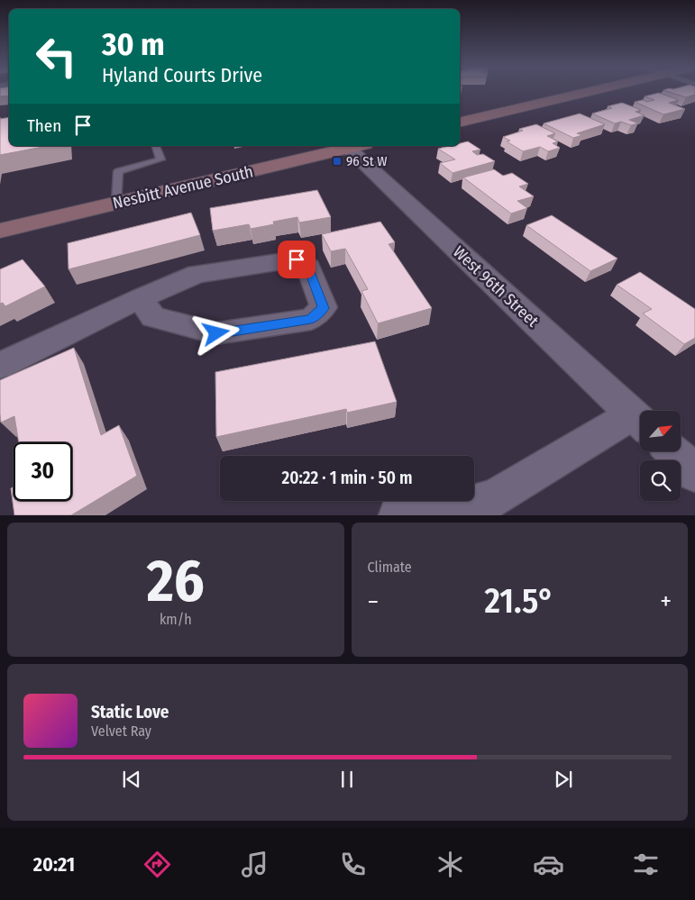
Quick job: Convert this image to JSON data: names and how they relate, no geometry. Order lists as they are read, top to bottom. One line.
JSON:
{"streets":{"street":["Nesbitt Avenue South","West 96th Street"]},"crossings":[["Nesbitt Avenue South","West 96th Street"]],"places":{"transit":["96 St W"]},"north":"top right","page":{"turn":["30 m","Hyland Courts Drive"],"then":"Then","limit":"30","trip":"20:22 · 1 min · 50 m","tile":[["26","km/h"],"Climate"],"heat":["−","21.5°","+"],"song":["Static Love","Velvet Ray"],"tabs":"20:21"}}
